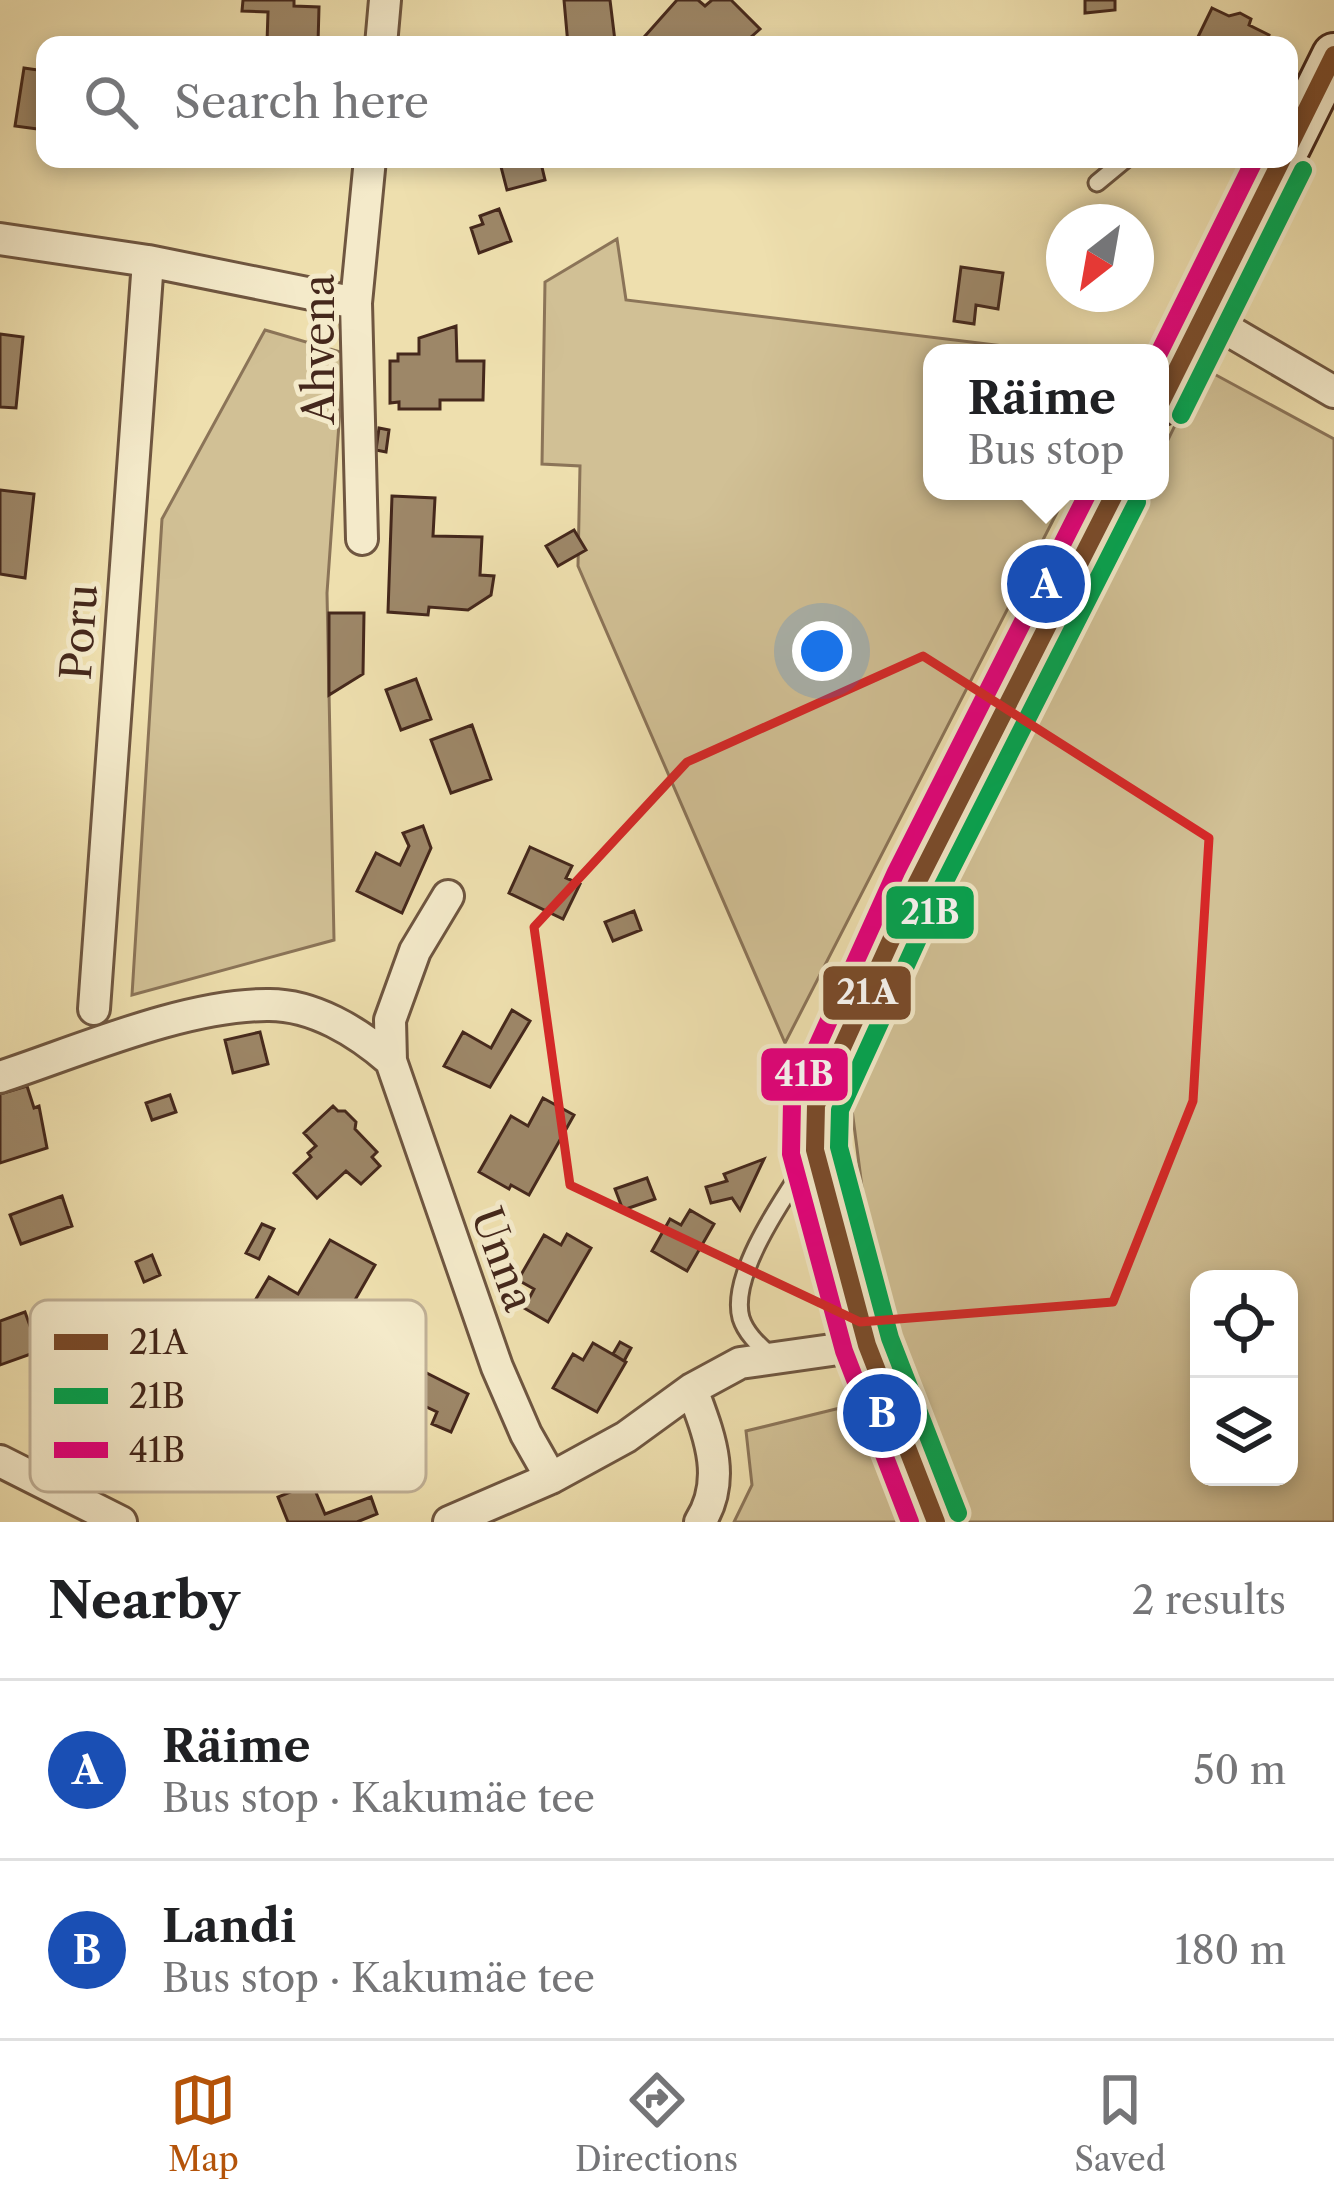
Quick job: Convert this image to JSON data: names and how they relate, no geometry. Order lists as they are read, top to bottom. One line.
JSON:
{"streets":{"street":["Ahvena","Poru","Unna"]},"lines":["transit line 21A","transit line 41B","transit line 21B"],"legend":["21A","21B","41B"],"north":"bottom left","page":{"search":"Search here","popup":["Räime","Bus stop"],"pins":["A","B"],"heading":["Nearby","2 results"],"list":[{"mark":"A","name":"Räime","note":"Bus stop · Kakumäe tee","value":"50 m"},{"mark":"B","name":"Landi","note":"Bus stop · Kakumäe tee","value":"180 m"}],"nav":["Map","Directions","Saved"]}}
